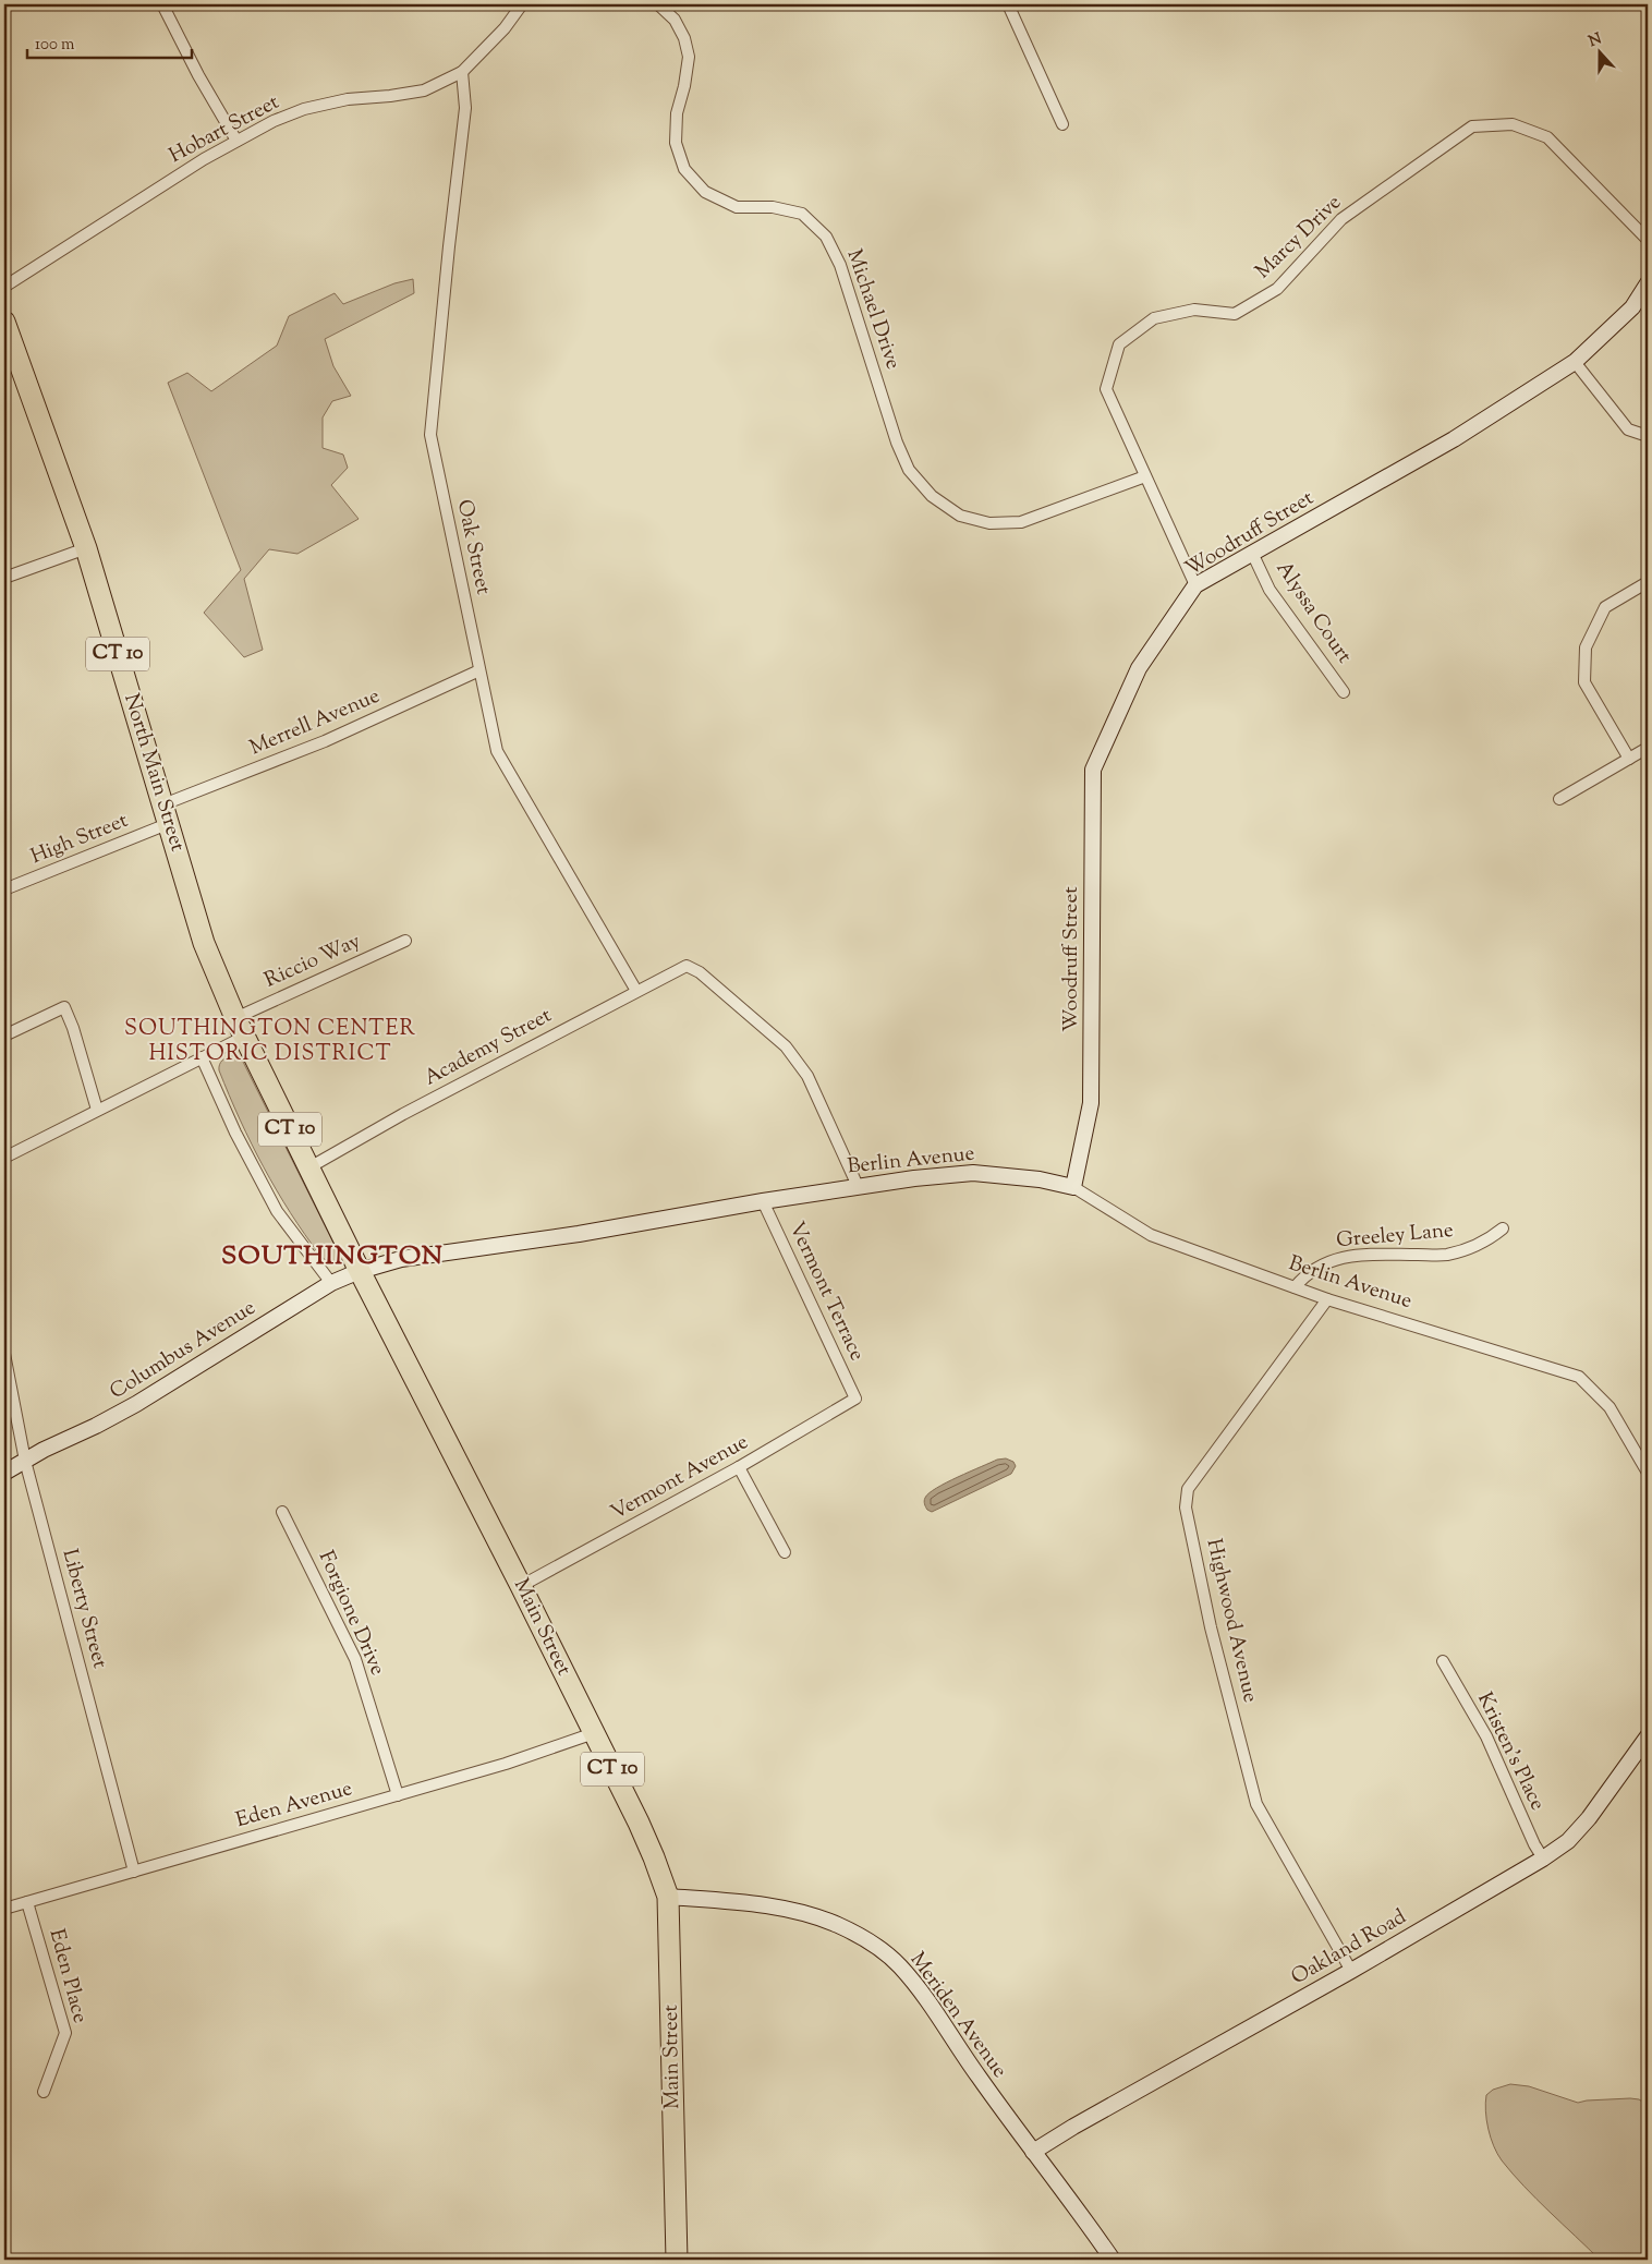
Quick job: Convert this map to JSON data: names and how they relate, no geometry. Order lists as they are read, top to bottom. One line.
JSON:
{"streets":{"highway":["CT 10","North Main Street","Main Street"],"street":["Hobart Street","Marcy Drive","Michael Drive","Woodruff Street","Oak Street","Alyssa Court","Merrell Avenue","High Street","Riccio Way","Academy Street","Berlin Avenue","Greeley Lane","Vermont Terrace","Columbus Avenue","Vermont Avenue","Liberty Street","Forgione Drive","Highwood Avenue","Kristen's Place","Eden Avenue","Oakland Road","Eden Place","Meriden Avenue"]},"crossings":[["Hobart Street","Oak Street"],["Marcy Drive","Michael Drive"],["Marcy Drive","Woodruff Street"],["Woodruff Street","Alyssa Court"],["Woodruff Street","Berlin Avenue"],["Oak Street","Merrell Avenue"],["Oak Street","Academy Street"],["Merrell Avenue","North Main Street"],["Merrell Avenue","High Street"],["North Main Street","High Street"],["North Main Street","Riccio Way"],["North Main Street","Main Street"],["Academy Street","Berlin Avenue"],["Academy Street","Main Street"],["Berlin Avenue","Greeley Lane"],["Berlin Avenue","Vermont Terrace"],["Berlin Avenue","Columbus Avenue"],["Berlin Avenue","Highwood Avenue"],["Berlin Avenue","Main Street"],["Vermont Terrace","Vermont Avenue"],["Columbus Avenue","Liberty Street"],["Columbus Avenue","Main Street"],["Vermont Avenue","Main Street"],["Liberty Street","Eden Avenue"],["Forgione Drive","Eden Avenue"],["Highwood Avenue","Oakland Road"],["Main Street","Eden Avenue"],["Main Street","Meriden Avenue"],["Kristen's Place","Oakland Road"],["Eden Avenue","Eden Place"],["Oakland Road","Meriden Avenue"]],"districts":["SOUTHINGTON CENTER HISTORIC DISTRICT","SOUTHINGTON"],"scale_bar":"100 m","north":"top"}
